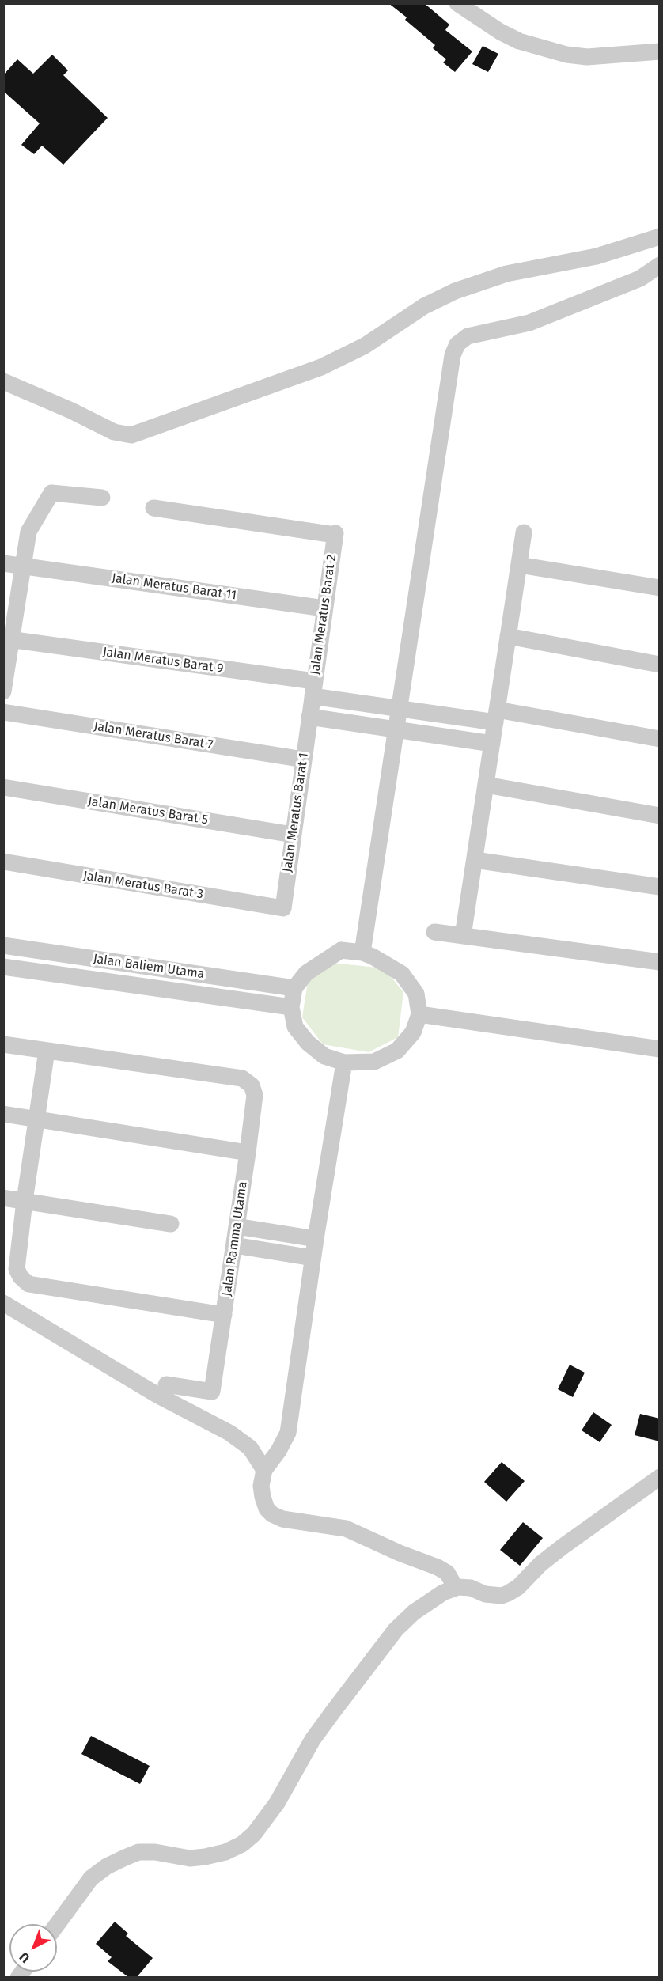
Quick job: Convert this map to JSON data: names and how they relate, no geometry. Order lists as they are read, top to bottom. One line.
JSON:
{"streets":{"street":["Jalan Meratus Barat 11","Jalan Meratus Barat 2","Jalan Meratus Barat 9","Jalan Meratus Barat 7","Jalan Meratus Barat 5","Jalan Meratus Barat 1","Jalan Meratus Barat 3","Jalan Baliem Utama","Jalan Ramma Utama"]},"crossings":[["Jalan Meratus Barat 11","Jalan Meratus Barat 2"],["Jalan Meratus Barat 2","Jalan Meratus Barat 9"],["Jalan Meratus Barat 2","Jalan Meratus Barat 1"],["Jalan Meratus Barat 7","Jalan Meratus Barat 1"],["Jalan Meratus Barat 5","Jalan Meratus Barat 1"],["Jalan Meratus Barat 1","Jalan Meratus Barat 3"]],"north":"bottom left"}
